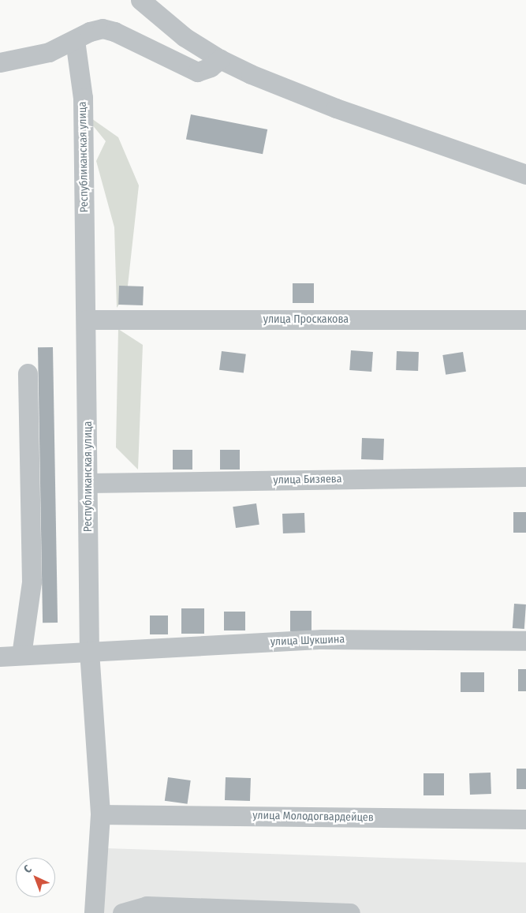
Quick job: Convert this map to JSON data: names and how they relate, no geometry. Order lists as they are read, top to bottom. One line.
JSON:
{"streets":{"street":["Республиканская улица","улица Проскакова","улица Бизяева","улица Шукшина","улица Молодогвардейцев"]},"crossings":[["Республиканская улица","улица Проскакова"],["Республиканская улица","улица Бизяева"],["Республиканская улица","улица Шукшина"],["Республиканская улица","улица Молодогвардейцев"]],"north":"top left"}
